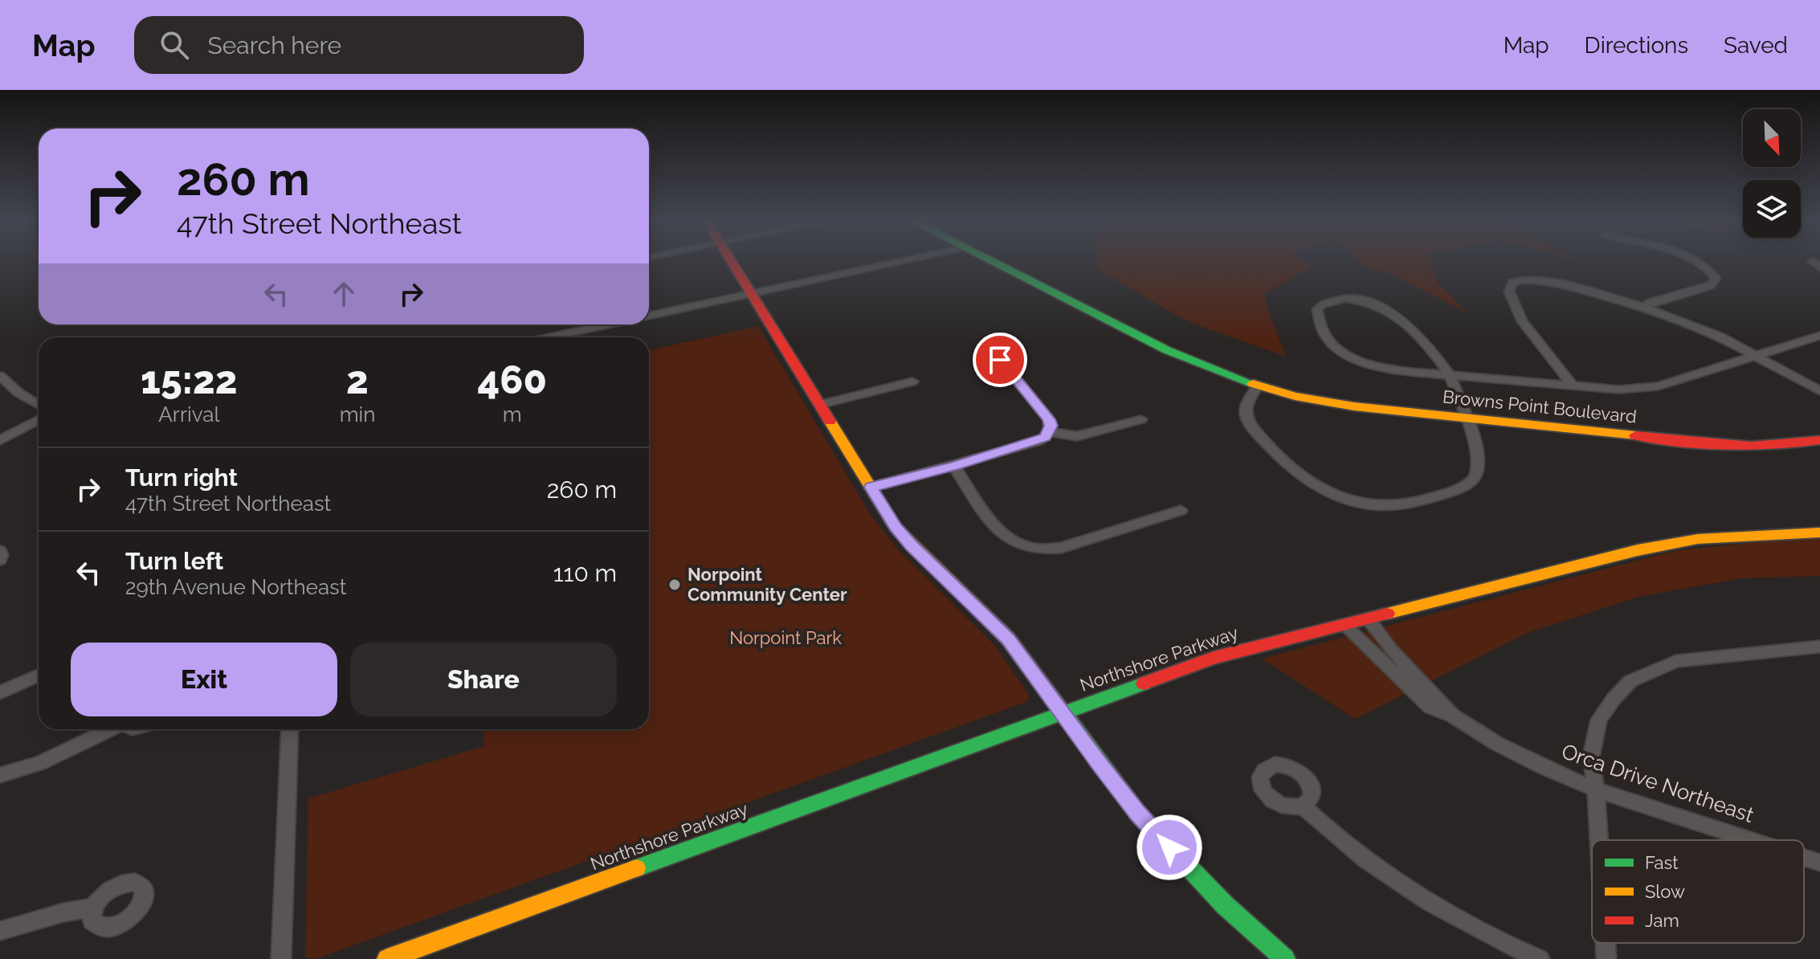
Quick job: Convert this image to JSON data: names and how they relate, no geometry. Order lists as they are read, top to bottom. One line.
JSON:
{"streets":{"street":["Browns Point Boulevard","Northshore Parkway","Orca Drive Northeast"]},"crossings":[["Northshore Parkway","Orca Drive Northeast"]],"parks":["Norpoint Park"],"places":["Norpoint Community Center"],"legend":["Fast","Slow","Jam"],"north":"bottom right","page":{"header":"Map","search":"Search here","nav":["Map","Directions","Saved"],"turn":["260 m","47th Street Northeast"],"eta":["15:22","Arrival","2","min","460","m"],"list":[{"name":"Turn right","note":"47th Street Northeast","value":"260 m"},{"name":"Turn left","note":"29th Avenue Northeast","value":"110 m"}],"buttons":["Exit","Share"]}}
